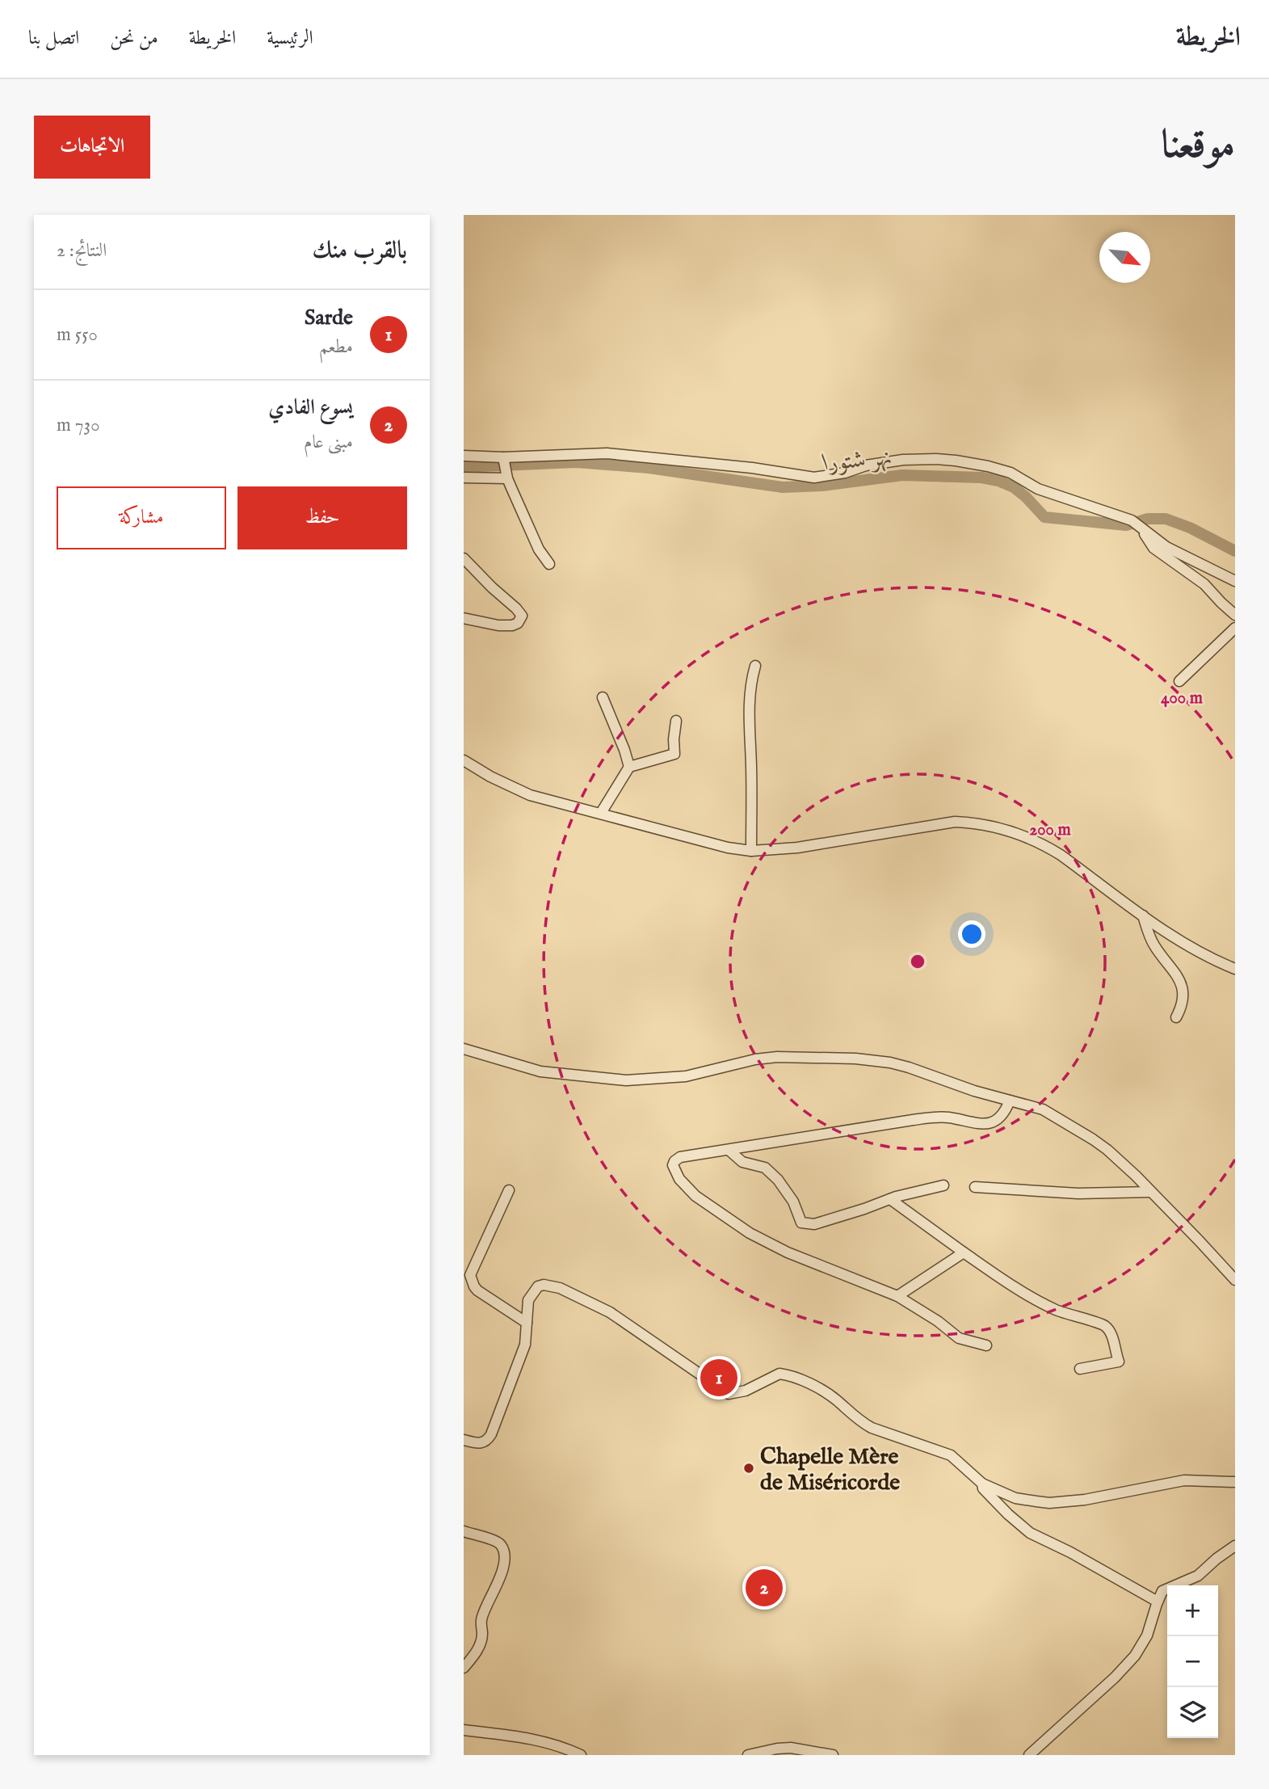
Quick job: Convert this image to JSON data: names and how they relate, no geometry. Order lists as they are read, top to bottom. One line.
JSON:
{"water":["نهر شتورا"],"places":["Chapelle Mère de Miséricorde"],"north":"bottom right","page":{"header":"الخريطة","nav":["الرئيسية","الخريطة","من نحن","اتصل بنا"],"title":"موقعنا","buttons":["الاتجاهات",["حفظ","مشاركة"]],"heading":["بالقرب منك","النتائج: 2"],"list":[{"mark":"1","name":"Sarde","note":"مطعم","value":"550 m"},{"mark":"2","name":"يسوع الفادي","note":"مبنى عام","value":"730 m"}],"pins":["1","2"],"map_buttons":["+","−"]},"rings":["400 m","200 m"]}
